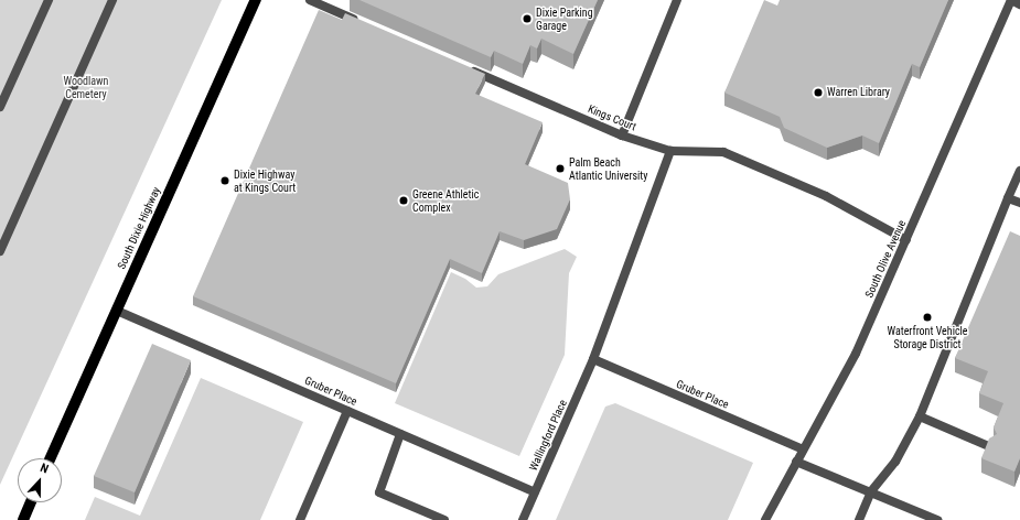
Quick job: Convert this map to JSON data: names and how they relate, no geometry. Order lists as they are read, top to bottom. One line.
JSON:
{"streets":{"main road":["South Dixie Highway"],"street":["Kings Court","South Olive Avenue","Gruber Place","Wallingford Place"]},"crossings":[["Kings Court","South Olive Avenue"],["Kings Court","Wallingford Place"],["South Dixie Highway","Gruber Place"],["South Olive Avenue","Gruber Place"],["Gruber Place","Wallingford Place"]],"parks":["Woodlawn Cemetery"],"places":["Dixie Parking Garage","Warren Library","Palm Beach Atlantic University","Dixie Highway at Kings Court","Greene Athletic Complex","Waterfront Vehicle Storage District"],"north":"top"}
